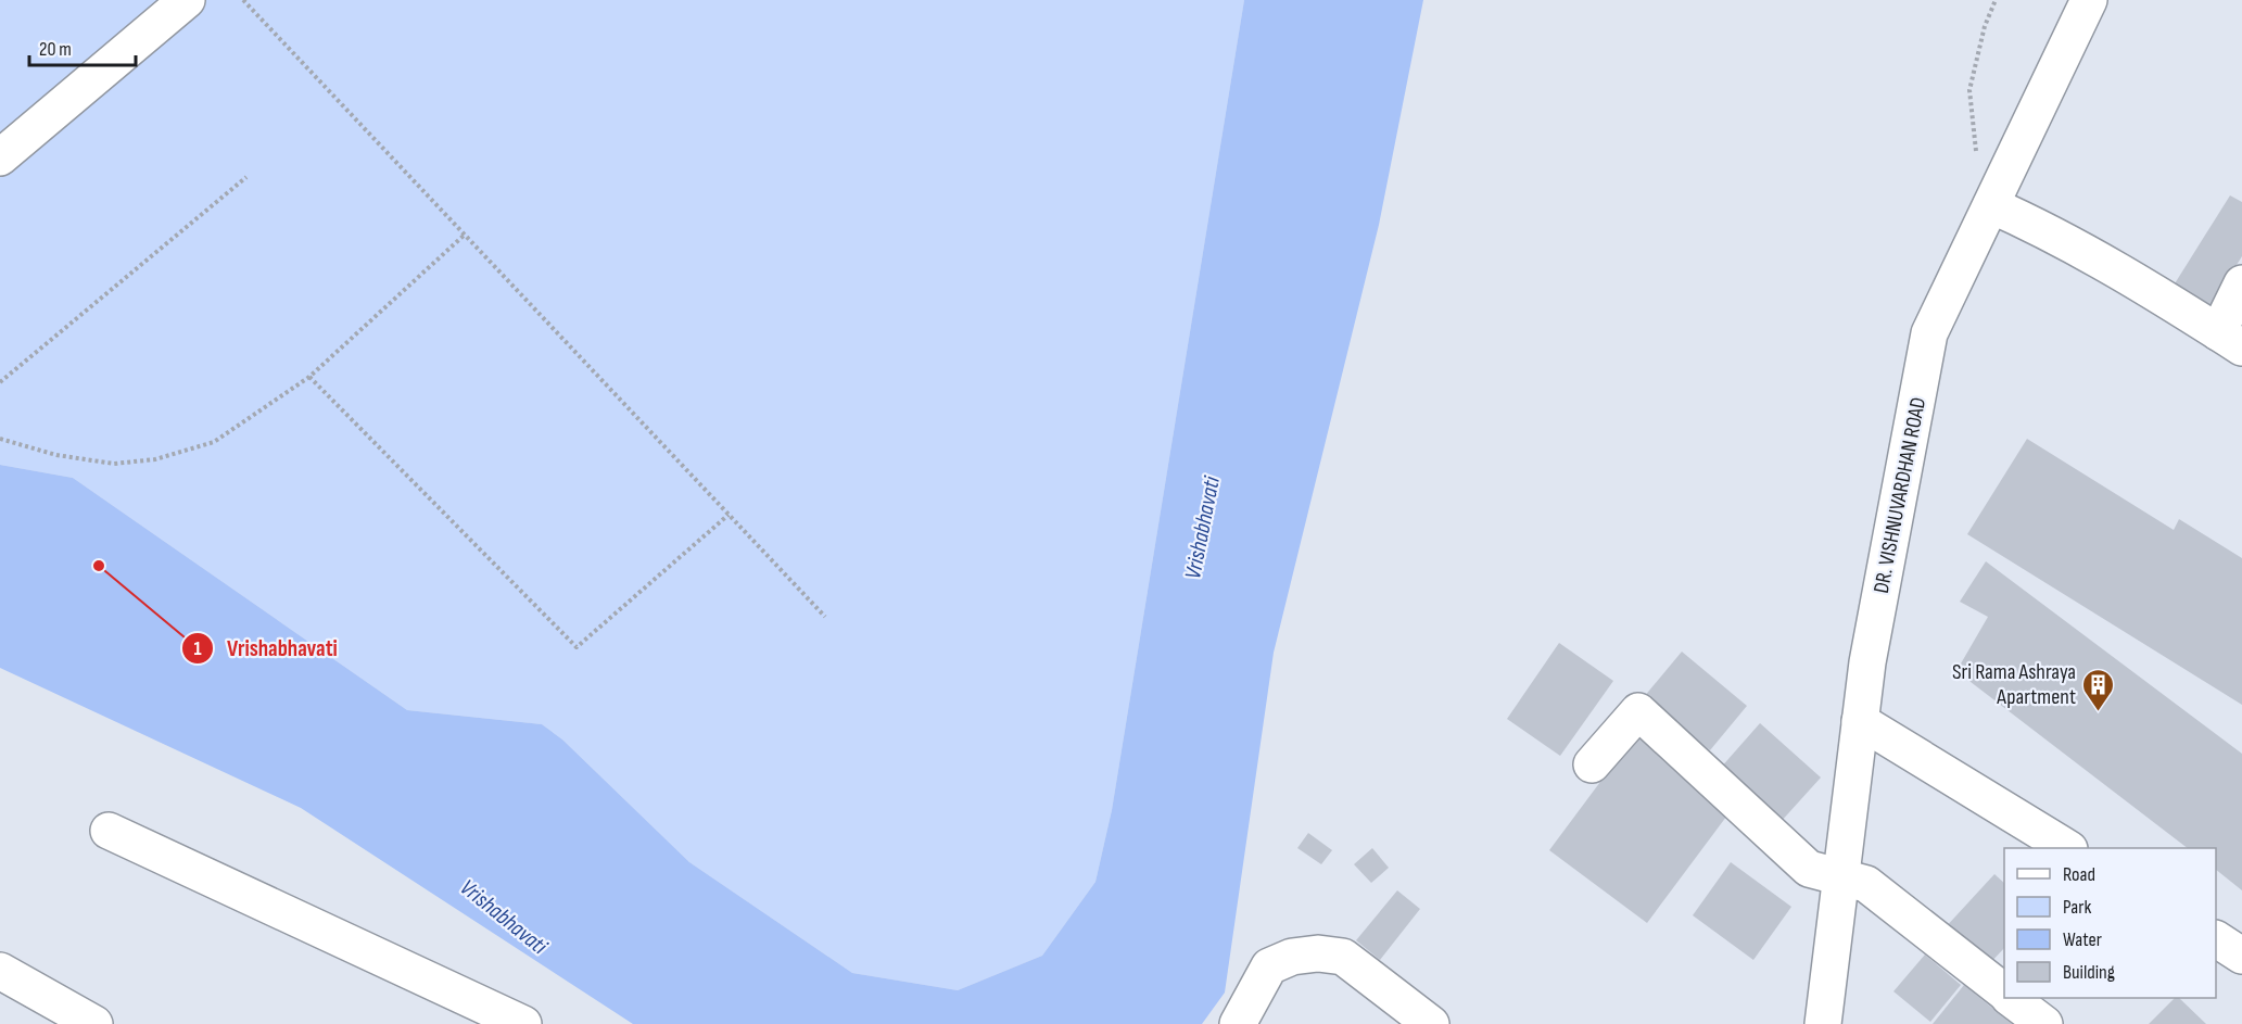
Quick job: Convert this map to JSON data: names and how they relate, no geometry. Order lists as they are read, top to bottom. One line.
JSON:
{"streets":{"street":["DR. VISHNUVARDHAN ROAD"]},"water":["Vrishabhavati"],"places":{"other":["Vrishabhavati"],"building":["Sri Rama Ashraya Apartment"]},"legend":["Road","Park","Water","Building"],"scale_bar":"20 m"}
